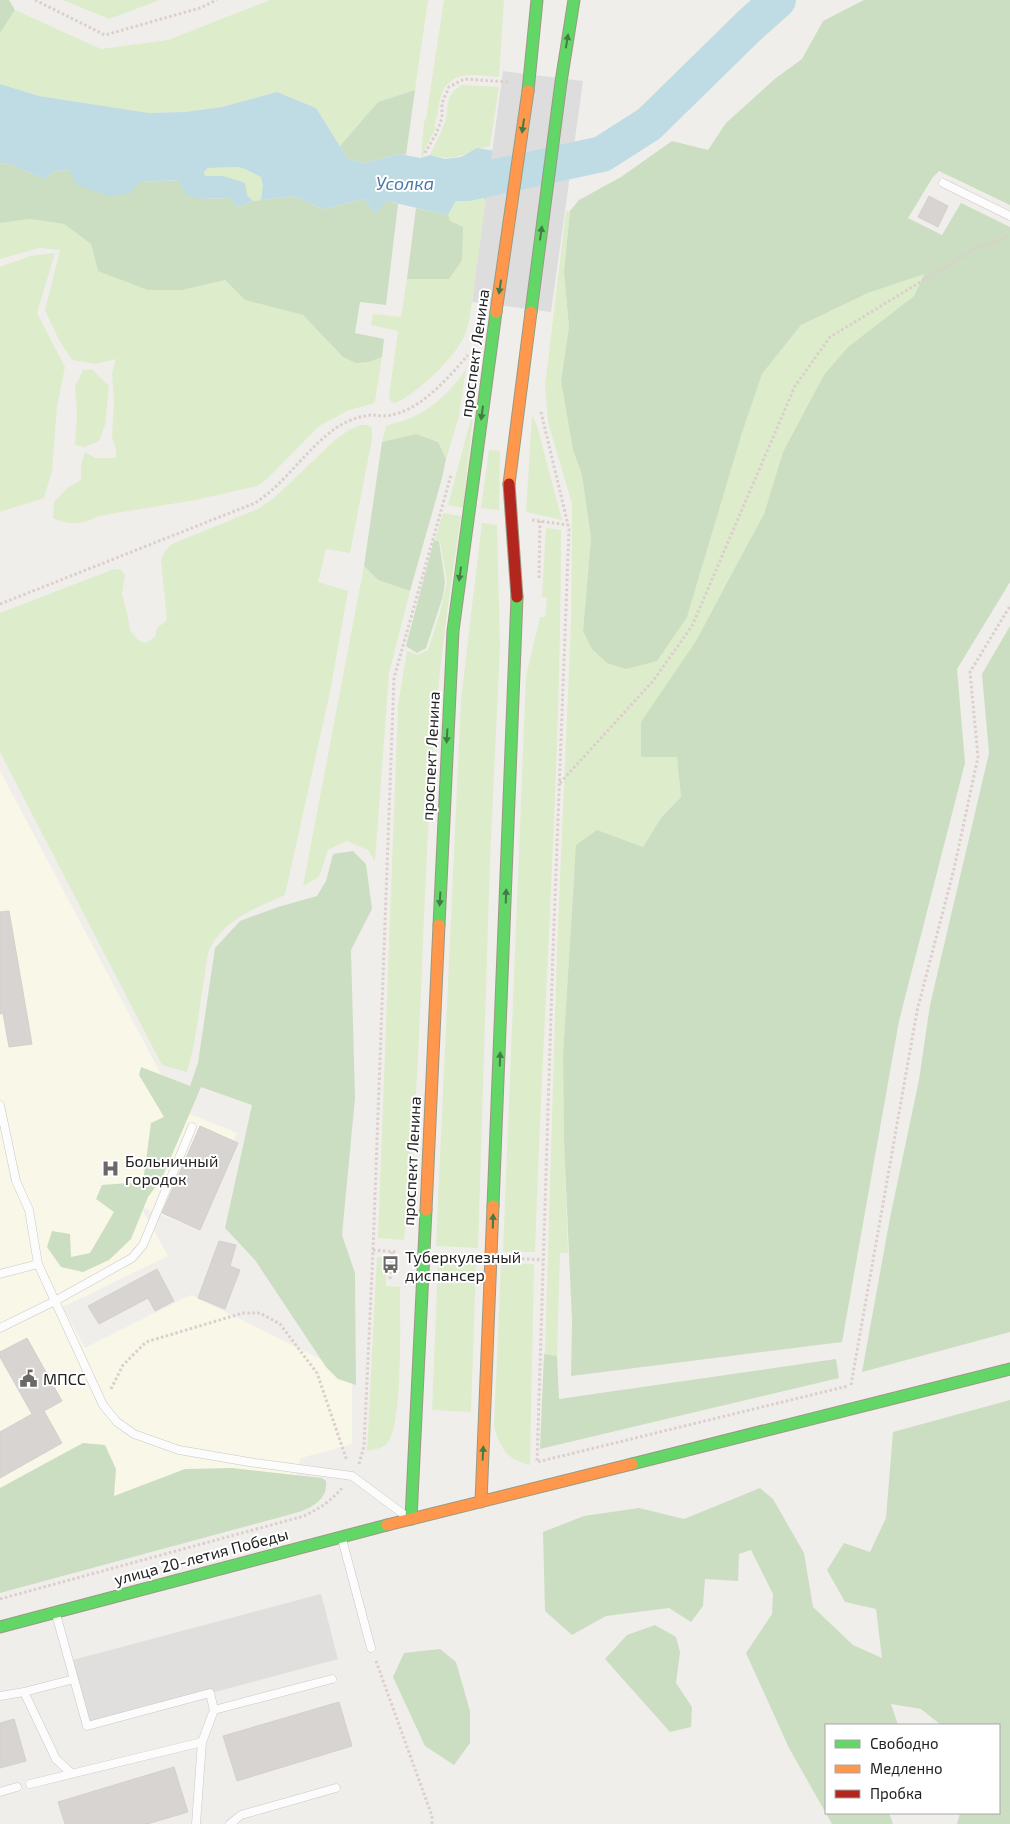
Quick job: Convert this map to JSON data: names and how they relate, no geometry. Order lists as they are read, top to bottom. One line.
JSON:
{"streets":{"street":["проспект Ленина","улица 20-летия Победы"]},"crossings":[["проспект Ленина","улица 20-летия Победы"]],"water":["Усолка"],"places":{"hospital":["Больничный городок"],"bus stop":["Туберкулезный диспансер"],"public building":["МПСС"]},"legend":["Свободно","Медленно","Пробка"]}
